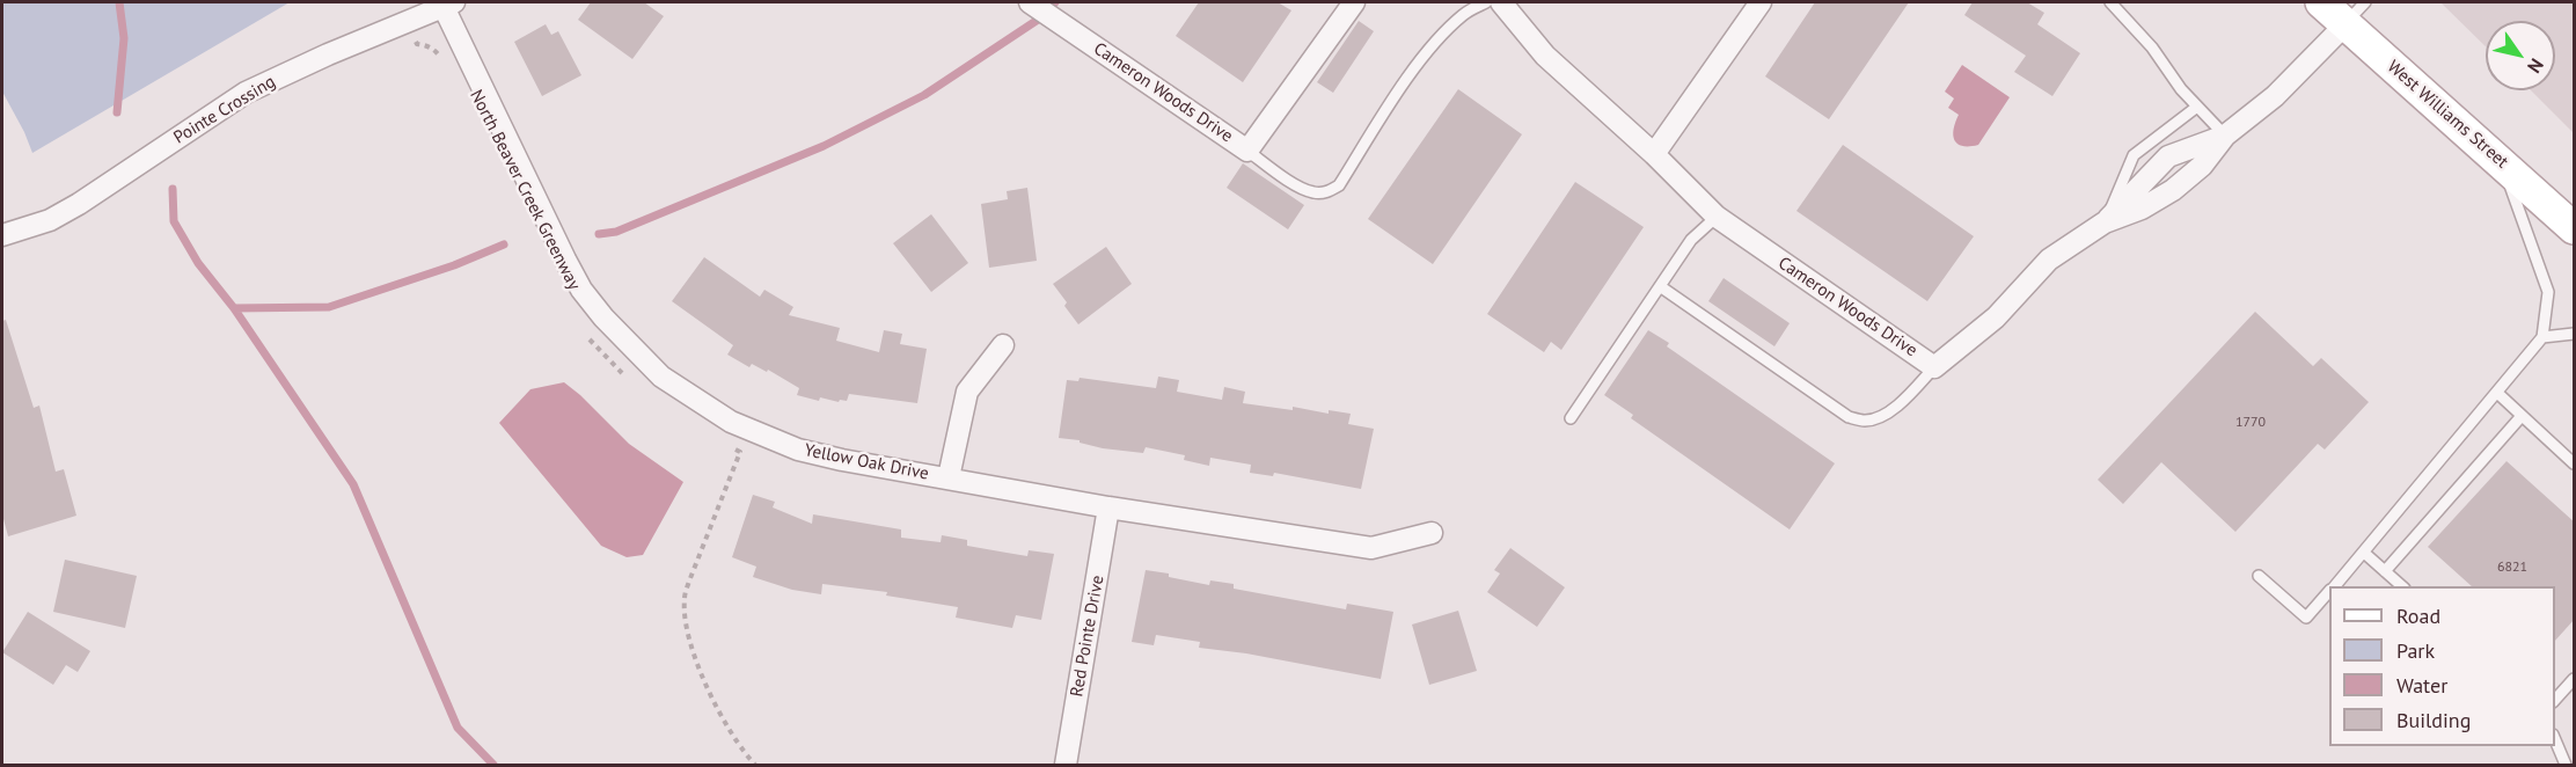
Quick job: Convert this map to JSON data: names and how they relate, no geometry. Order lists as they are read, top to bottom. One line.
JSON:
{"streets":{"main road":["West Williams Street"],"street":["Cameron Woods Drive","Pointe Crossing","Yellow Oak Drive","Red Pointe Drive"]},"crossings":[["Cameron Woods Drive","West Williams Street"],["Pointe Crossing","Yellow Oak Drive"],["Yellow Oak Drive","Red Pointe Drive"]],"house_numbers":["1770","6821"],"legend":["Road","Park","Water","Building"],"north":"bottom right"}
